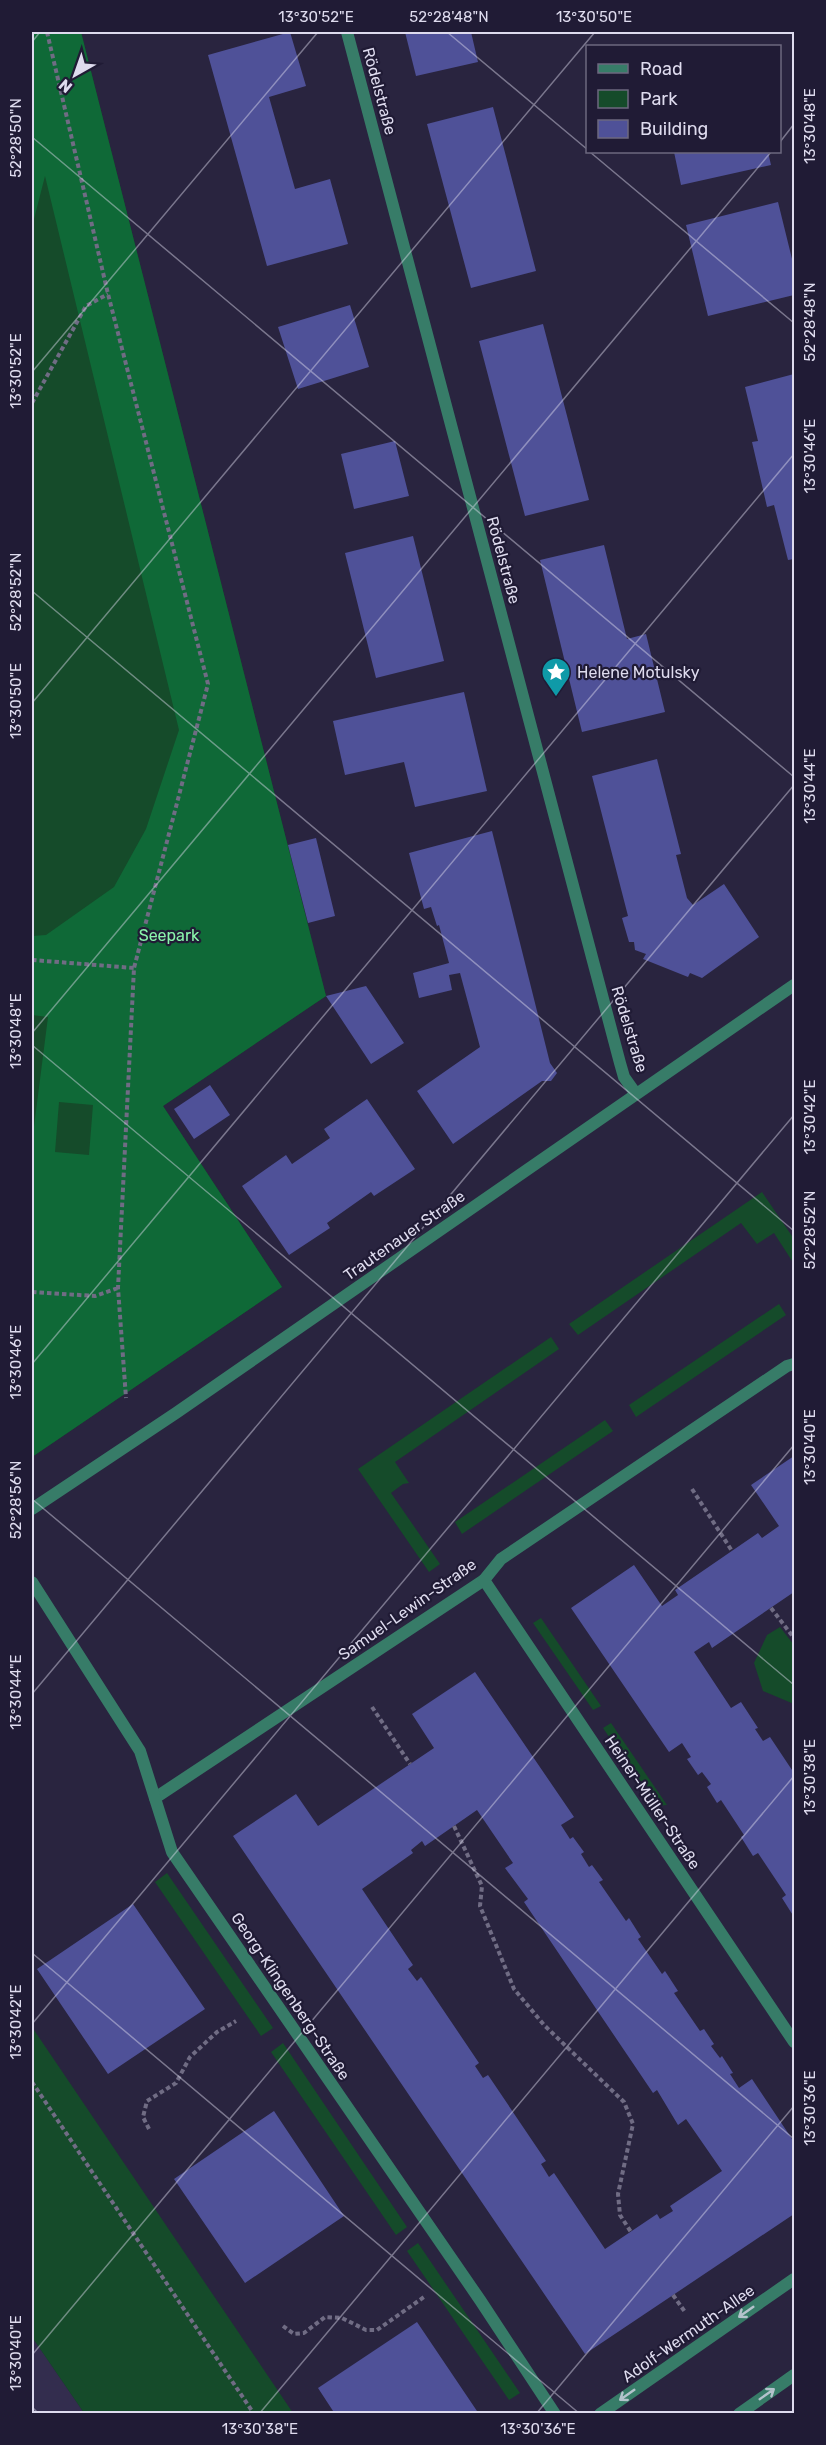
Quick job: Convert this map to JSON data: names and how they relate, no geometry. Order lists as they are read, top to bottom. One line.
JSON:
{"streets":{"street":["Rödelstraße","Trautenauer Straße","Samuel-Lewin-Straße","Heiner-Müller-Straße","Georg-Klingenberg-Straße","Adolf-Wermuth-Allee"]},"crossings":[["Rödelstraße","Trautenauer Straße"],["Samuel-Lewin-Straße","Heiner-Müller-Straße"],["Samuel-Lewin-Straße","Georg-Klingenberg-Straße"]],"one_way":["Adolf-Wermuth-Allee"],"parks":["Seepark"],"places":{"place":["Helene Motulsky"]},"legend":["Road","Park","Building"],"north":"bottom left","coordinates":["13°30'52\"E","52°28'48\"N","13°30'50\"E","13°30'48\"E","52°28'50\"N","13°30'46\"E","52°28'52\"N","13°30'44\"E","13°30'42\"E","13°30'40\"E","52°28'56\"N","13°30'38\"E","13°30'36\"E"]}
